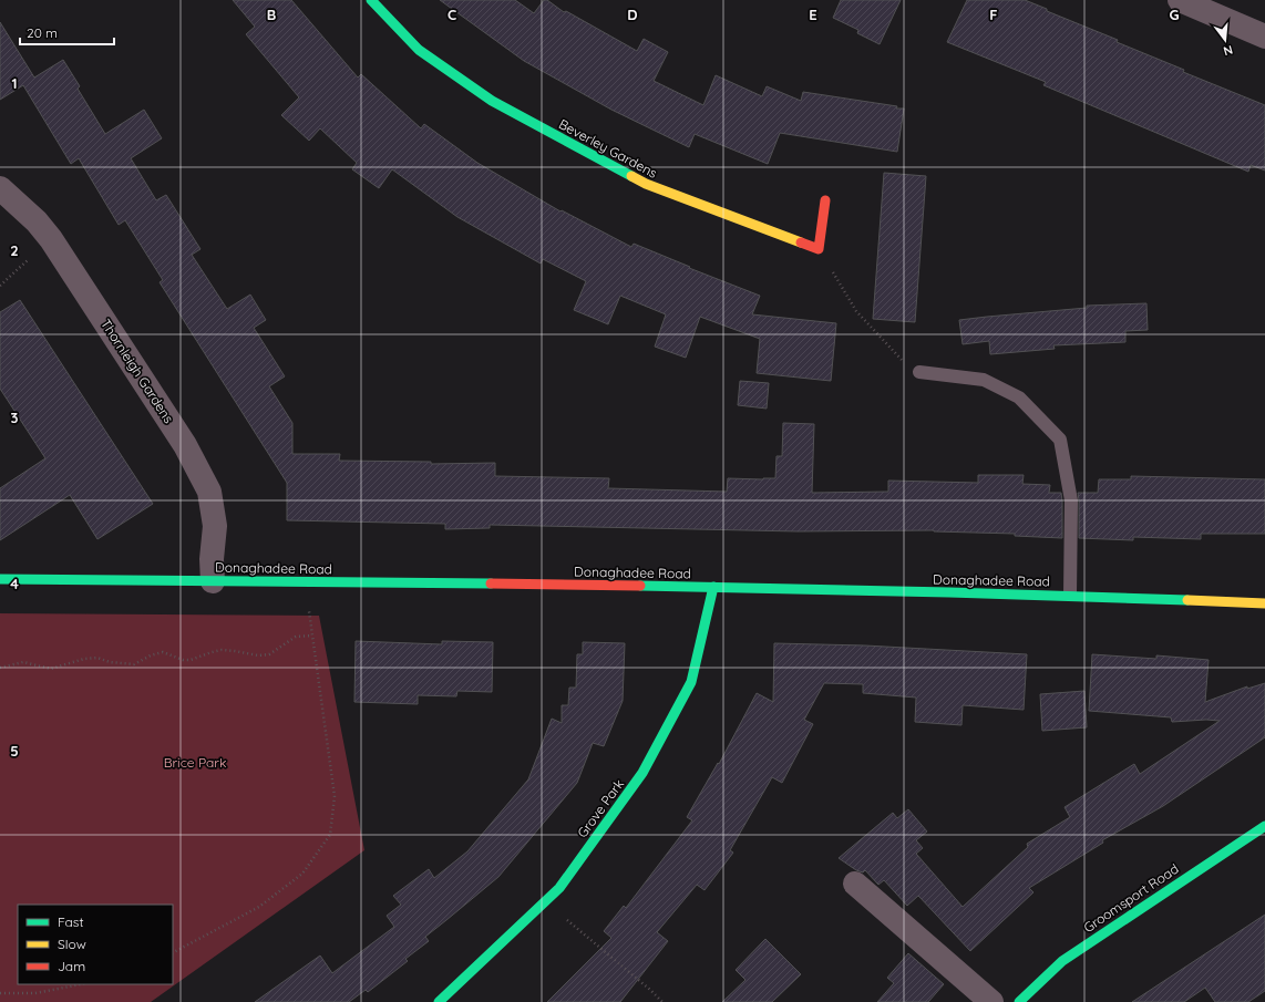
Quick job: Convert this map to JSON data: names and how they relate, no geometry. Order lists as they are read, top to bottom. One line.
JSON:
{"streets":{"main road":["Beverley Gardens","Donaghadee Road","Grove Park","Groomsport Road"],"street":["Thornleigh Gardens"]},"crossings":[["Thornleigh Gardens","Donaghadee Road"],["Donaghadee Road","Grove Park"]],"parks":["Brice Park"],"legend":["Fast","Slow","Jam"],"scale_bar":"20 m","north":"bottom","grid":{"columns":["B","C","D","E","F","G"],"rows":["1","2","3","4","5"]}}
